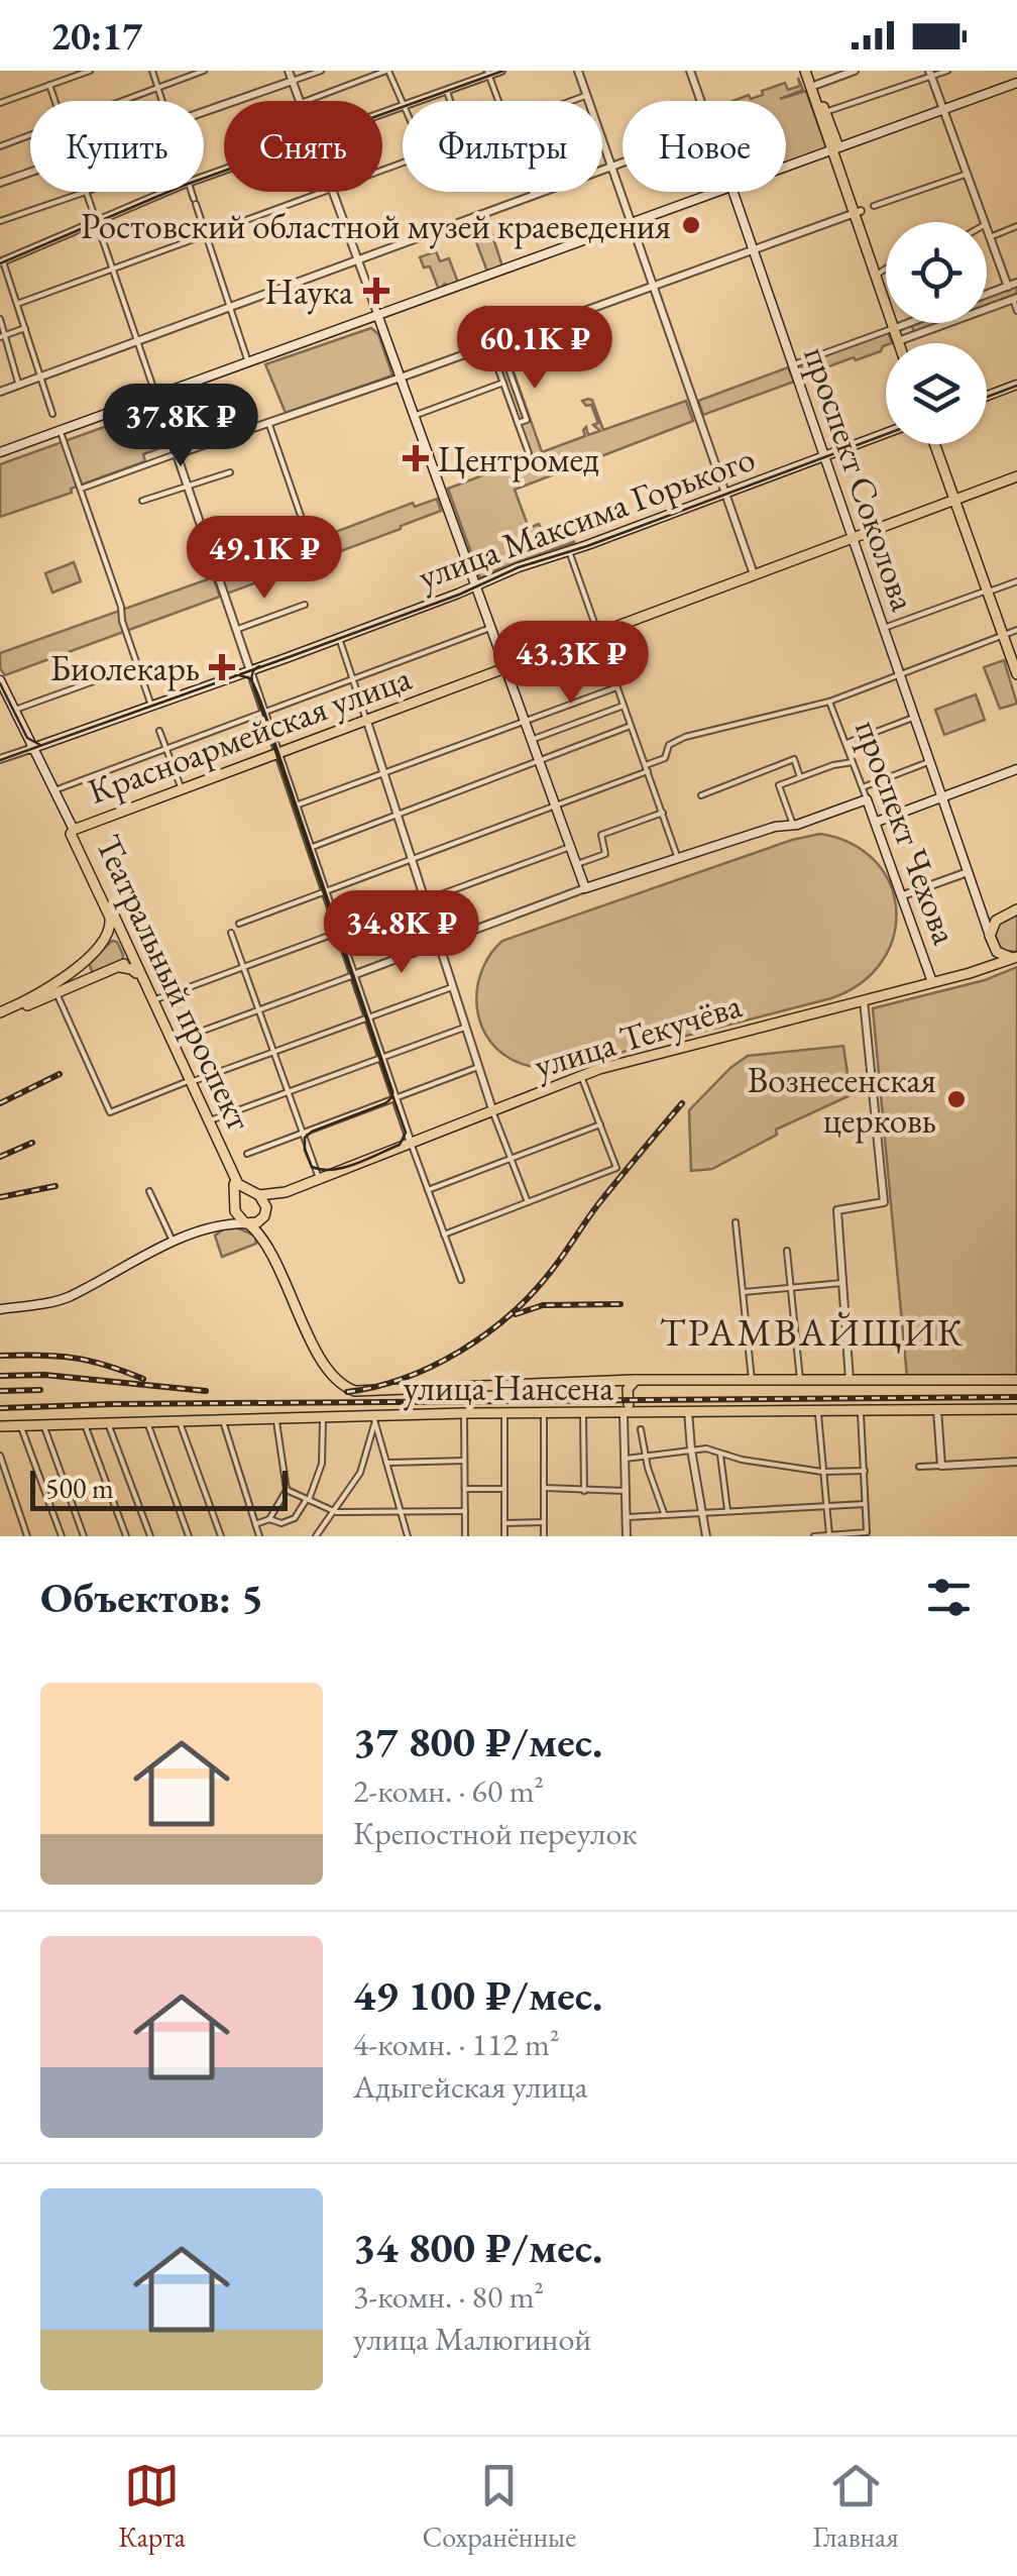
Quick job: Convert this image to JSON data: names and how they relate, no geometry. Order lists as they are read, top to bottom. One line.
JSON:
{"streets":{"main road":["проспект Соколова","улица Максима Горького","Красноармейская улица","проспект Чехова","Театральный проспект","улица Текучёва","улица Нансена"]},"crossings":[["проспект Соколова","улица Максима Горького"],["проспект Соколова","Красноармейская улица"],["улица Максима Горького","Театральный проспект"],["Красноармейская улица","Театральный проспект"],["проспект Чехова","улица Текучёва"],["Театральный проспект","улица Текучёва"]],"districts":["ТРАМВАЙЩИК"],"places":{"other":["Ростовский областной музей краеведения","Вознесенская церковь"],"health":["Наука","Центромед","Биолекарь"]},"scale_bar":"500 m","page":{"status":"20:17","chip":["Купить","Снять","Фильтры","Новое"],"price":["60.1K ₽","37.8K ₽","49.1K ₽","43.3K ₽","34.8K ₽"],"scale":"500 m","heading":"Объектов: 5","list":[{"name":"37 800 ₽/мес.","note":"2-комн. · 60 m² · Крепостной переулок"},{"name":"49 100 ₽/мес.","note":"4-комн. · 112 m² · Адыгейская улица"},{"name":"34 800 ₽/мес.","note":"3-комн. · 80 m² · улица Малюгиной"}],"tabs":["Карта","Сохранённые","Главная"]}}
